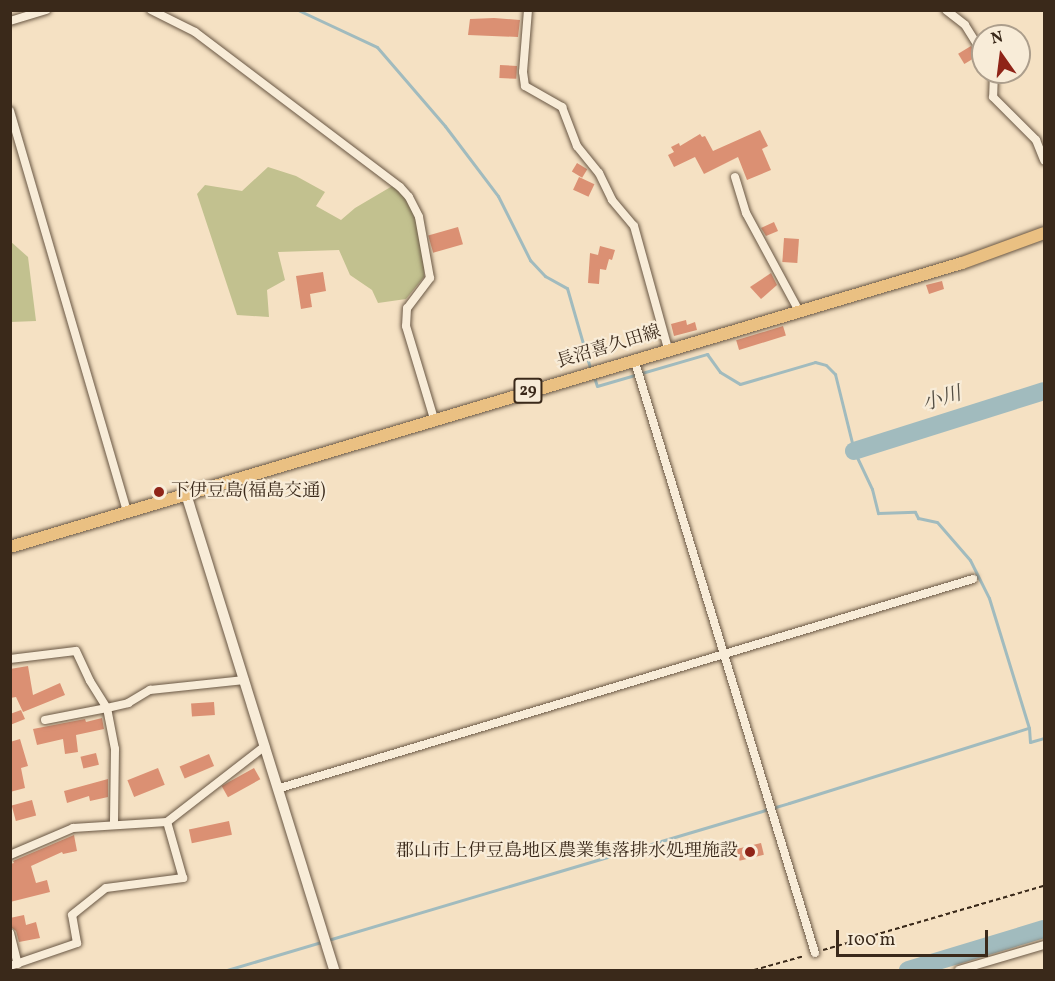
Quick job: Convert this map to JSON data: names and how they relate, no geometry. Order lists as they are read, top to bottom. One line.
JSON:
{"streets":{"main road":["長沼喜久田線","29"]},"water":["小川"],"places":["下伊豆島(福島交通)","郡山市上伊豆島地区農業集落排水処理施設"],"scale_bar":"100 m","north":"top"}
